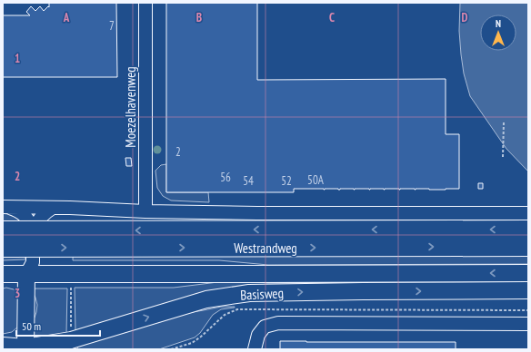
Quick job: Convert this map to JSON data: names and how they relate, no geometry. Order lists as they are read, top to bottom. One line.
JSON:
{"streets":{"highway":["Westrandweg"],"main road":["Basisweg"],"street":["Moezelhavenweg"]},"house_numbers":["7","2","56","50A","54","52"],"scale_bar":"50 m","north":"top","grid":{"columns":["A","B","C","D"],"rows":["1","2","3"]}}
